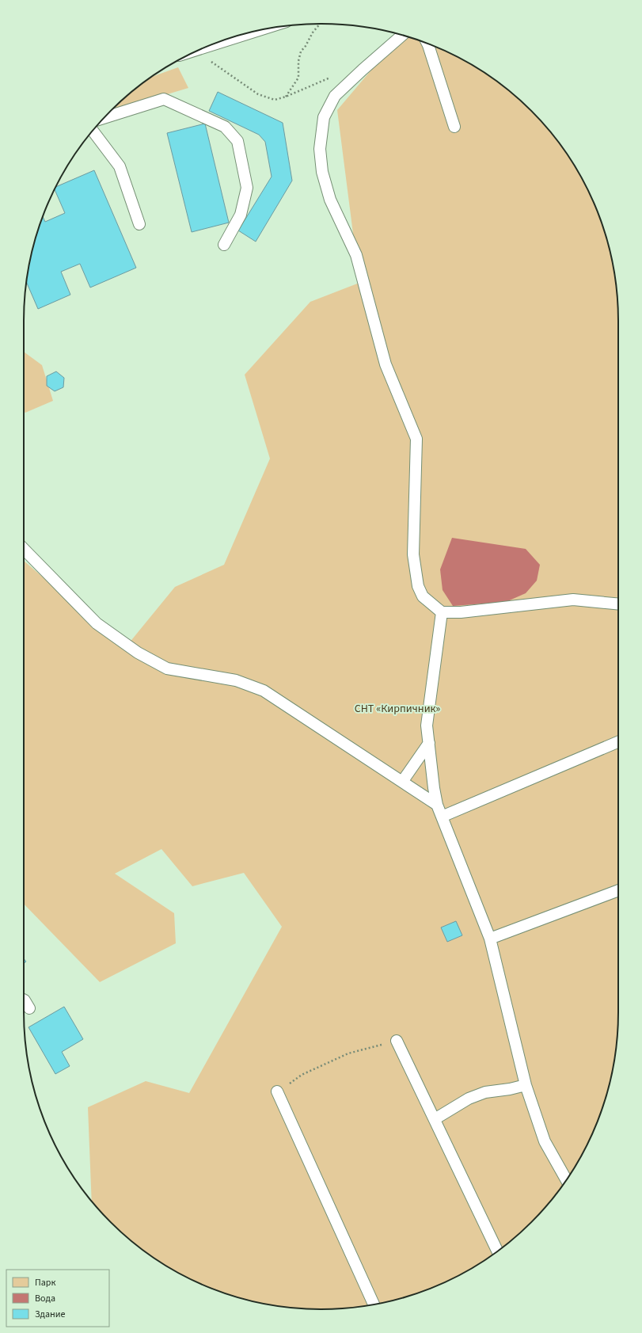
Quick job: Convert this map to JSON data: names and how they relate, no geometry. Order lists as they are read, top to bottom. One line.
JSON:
{"parks":["СНТ «Кирпичник»"],"legend":["Парк","Вода","Здание"]}
